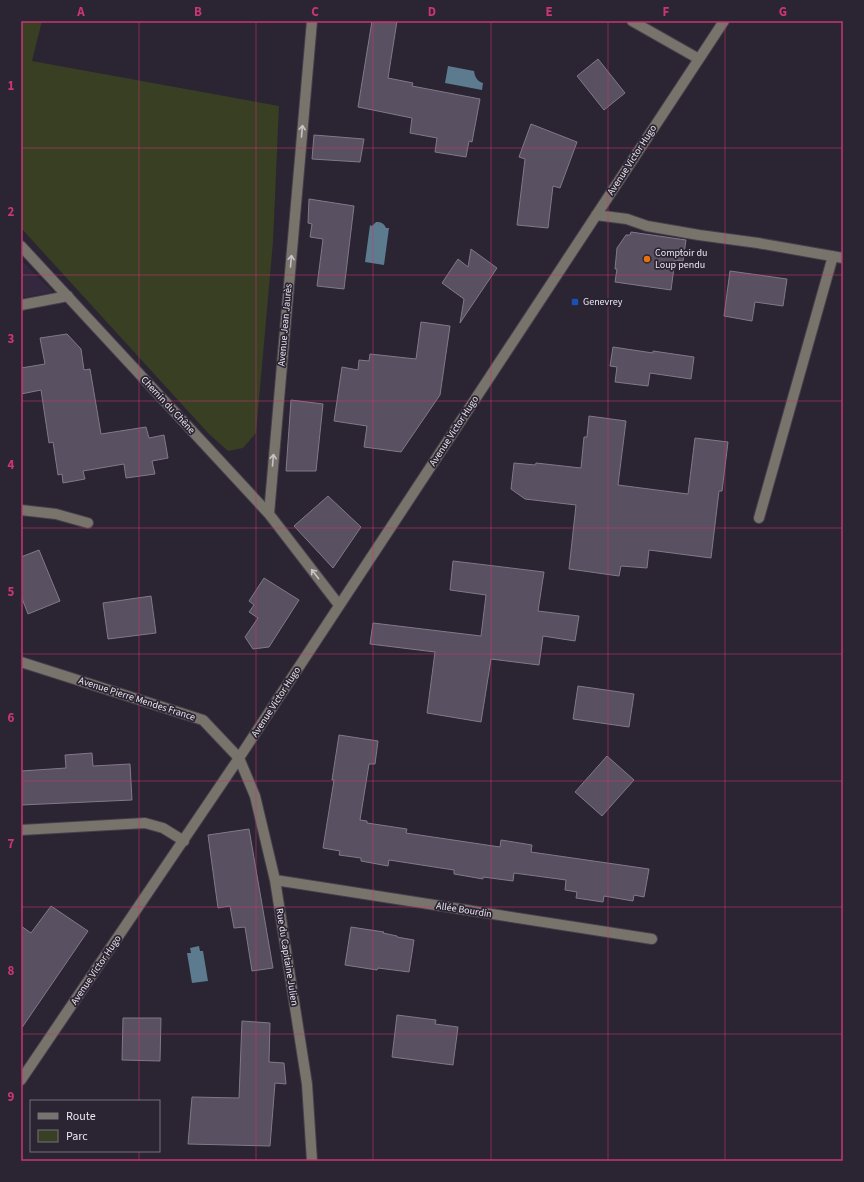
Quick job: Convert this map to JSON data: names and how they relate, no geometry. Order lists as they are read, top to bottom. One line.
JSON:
{"streets":{"street":["Avenue Victor Hugo","Avenue Jean Jaurès","Chemin du Chêne","Avenue Pierre Mendes France","Allée Bourdin","Rue du Capitaine Julien"]},"crossings":[["Avenue Victor Hugo","Avenue Pierre Mendes France"],["Avenue Victor Hugo","Rue du Capitaine Julien"],["Avenue Jean Jaurès","Chemin du Chêne"],["Avenue Pierre Mendes France","Rue du Capitaine Julien"],["Allée Bourdin","Rue du Capitaine Julien"]],"one_way":["Avenue Jean Jaurès"],"places":{"other":["Comptoir du Loup pendu"],"transit":["Genevrey"]},"legend":["Route","Parc"],"grid":{"columns":["A","B","C","D","E","F","G"],"rows":["1","2","3","4","5","6","7","8","9"]}}
